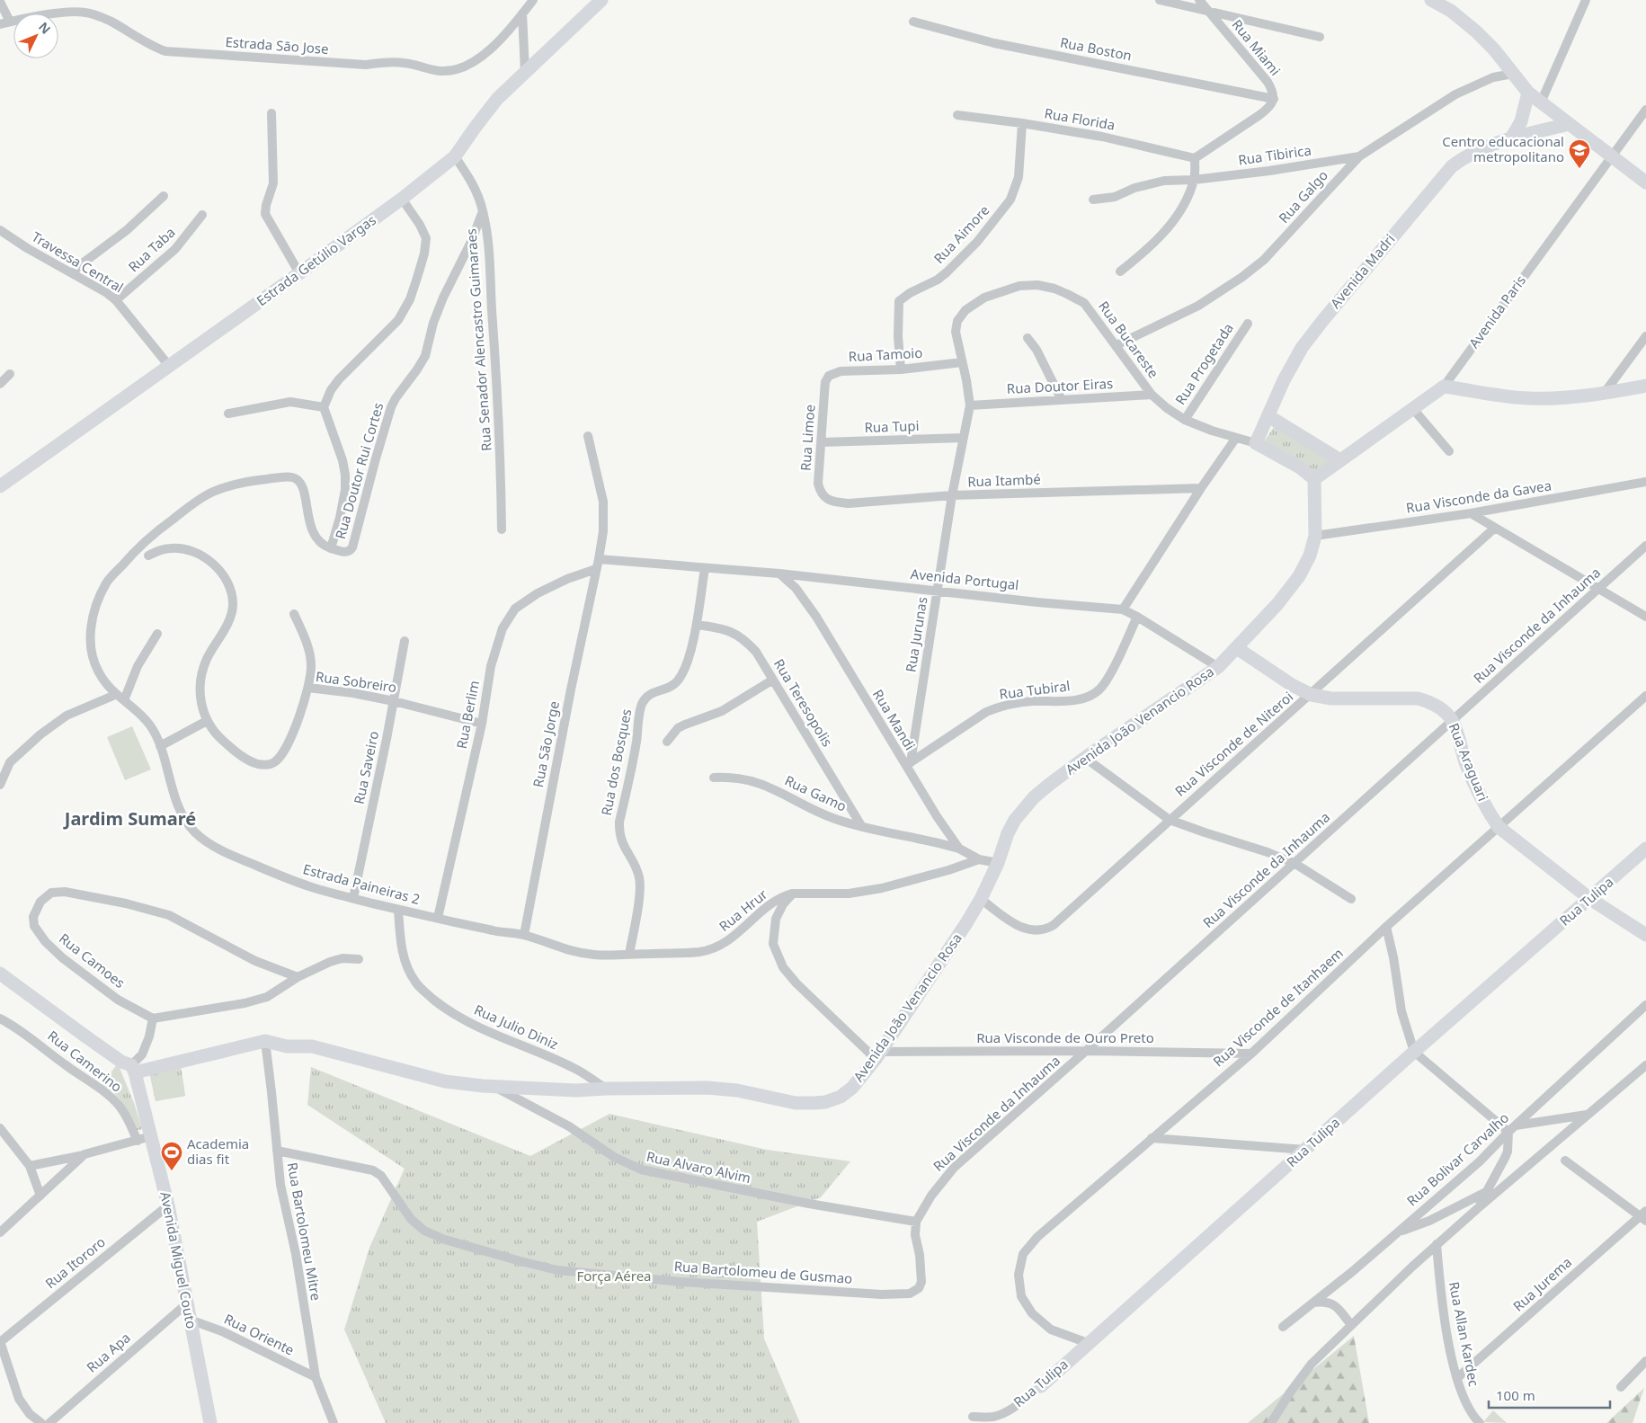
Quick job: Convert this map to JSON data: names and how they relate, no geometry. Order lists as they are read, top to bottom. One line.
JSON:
{"streets":{"main road":["Estrada Getúlio Vargas","Avenida Madri","Avenida Paris","Avenida João Venancio Rosa","Rua Araguari","Rua Tulipa","Avenida Miguel Couto"],"street":["Estrada Sāo Jose","Rua Miami","Rua Boston","Rua Florida","Rua Tibirica","Rua Galgo","Rua Aimore","Rua Taba","Travessa Central","Rua Senador Alencastro Guimaraes","Rua Bucareste","Rua Tamoio","Rua Progetada","Rua Doutor Eiras","Rua Tupi","Rua Limoe","Rua Doutor Rui Cortes","Rua Itambé","Rua Visconde da Gavea","Avenida Portugal","Rua Visconde da Inhauma","Rua Jurunas","Rua Sobreiro","Rua Tubiral","Rua Teresopolis","Rua Berlim","Rua Mandi","Rua São Jorge","Rua Visconde de Niteroi","Rua dos Bosques","Rua Saveiro","Rua Gamo","Estrada Paineiras 2","Rua Hrur","Rua Camoes","Rua Visconde de Itanhaem","Rua Julio Diniz","Rua Visconde de Ouro Preto","Rua Camerino","Rua Bolivar Carvalho","Rua Alvaro Alvim","Rua Bartolomeu Mitre","Rua Itororo","Rua Bartolomeu de Gusmao","Rua Jurema","Rua Allan Kardec","Rua Oriente","Rua Apa"]},"crossings":[["Rua Miami","Rua Boston"],["Rua Miami","Rua Florida"],["Rua Florida","Rua Aimore"],["Rua Tibirica","Rua Galgo"],["Rua Galgo","Rua Bucareste"],["Rua Aimore","Rua Tamoio"],["Rua Taba","Travessa Central"],["Estrada Getúlio Vargas","Travessa Central"],["Estrada Getúlio Vargas","Rua Senador Alencastro Guimaraes"],["Avenida Madri","Rua Bucareste"],["Avenida Paris","Avenida João Venancio Rosa"],["Rua Senador Alencastro Guimaraes","Rua Doutor Rui Cortes"],["Rua Bucareste","Rua Tamoio"],["Rua Bucareste","Rua Progetada"],["Rua Bucareste","Rua Doutor Eiras"],["Rua Bucareste","Rua Jurunas"],["Rua Tamoio","Rua Limoe"],["Rua Doutor Eiras","Rua Jurunas"],["Rua Tupi","Rua Limoe"],["Rua Tupi","Rua Jurunas"],["Rua Limoe","Rua Itambé"],["Rua Doutor Rui Cortes","Estrada Paineiras 2"],["Rua Itambé","Rua Jurunas"],["Rua Visconde da Gavea","Avenida João Venancio Rosa"],["Avenida Portugal","Rua Jurunas"],["Avenida Portugal","Rua Mandi"],["Avenida Portugal","Rua São Jorge"],["Avenida Portugal","Rua dos Bosques"],["Rua Visconde da Inhauma","Rua Araguari"],["Rua Visconde da Inhauma","Rua Visconde de Ouro Preto"],["Rua Visconde da Inhauma","Rua Alvaro Alvim"],["Rua Visconde da Inhauma","Rua Bartolomeu de Gusmao"],["Rua Jurunas","Rua Tubiral"],["Rua Jurunas","Rua Mandi"],["Rua Sobreiro","Rua Berlim"],["Rua Sobreiro","Rua Saveiro"],["Rua Tubiral","Rua Mandi"],["Rua Teresopolis","Rua dos Bosques"],["Rua Teresopolis","Rua Gamo"],["Rua Berlim","Rua São Jorge"],["Rua Berlim","Estrada Paineiras 2"],["Rua Mandi","Avenida João Venancio Rosa"],["Rua Mandi","Rua Gamo"],["Rua Mandi","Rua Hrur"],["Avenida João Venancio Rosa","Rua Visconde de Niteroi"],["Avenida João Venancio Rosa","Rua Araguari"],["Avenida João Venancio Rosa","Rua Julio Diniz"],["Avenida João Venancio Rosa","Rua Visconde de Ouro Preto"],["Avenida João Venancio Rosa","Rua Alvaro Alvim"],["Avenida João Venancio Rosa","Rua Bartolomeu Mitre"],["Avenida João Venancio Rosa","Avenida Miguel Couto"],["Rua São Jorge","Estrada Paineiras 2"],["Rua São Jorge","Rua Hrur"],["Rua Visconde de Niteroi","Rua Araguari"],["Rua dos Bosques","Rua Hrur"],["Rua Araguari","Rua Tulipa"],["Rua Araguari","Rua Visconde de Itanhaem"],["Rua Saveiro","Estrada Paineiras 2"],["Estrada Paineiras 2","Rua Hrur"],["Estrada Paineiras 2","Rua Julio Diniz"],["Rua Tulipa","Rua Visconde de Itanhaem"],["Rua Visconde de Itanhaem","Rua Visconde de Ouro Preto"],["Rua Alvaro Alvim","Rua Bartolomeu de Gusmao"],["Rua Bartolomeu Mitre","Rua Bartolomeu de Gusmao"],["Rua Bartolomeu Mitre","Rua Oriente"],["Avenida Miguel Couto","Rua Itororo"],["Avenida Miguel Couto","Rua Oriente"],["Avenida Miguel Couto","Rua Apa"],["Rua Jurema","Rua Allan Kardec"]],"districts":["Jardim Sumaré"],"parks":["Força Aérea"],"places":{"school or university":["Centro educacional metropolitano"],"sports":["Academia dias fit"]},"scale_bar":"100 m","north":"top right"}
